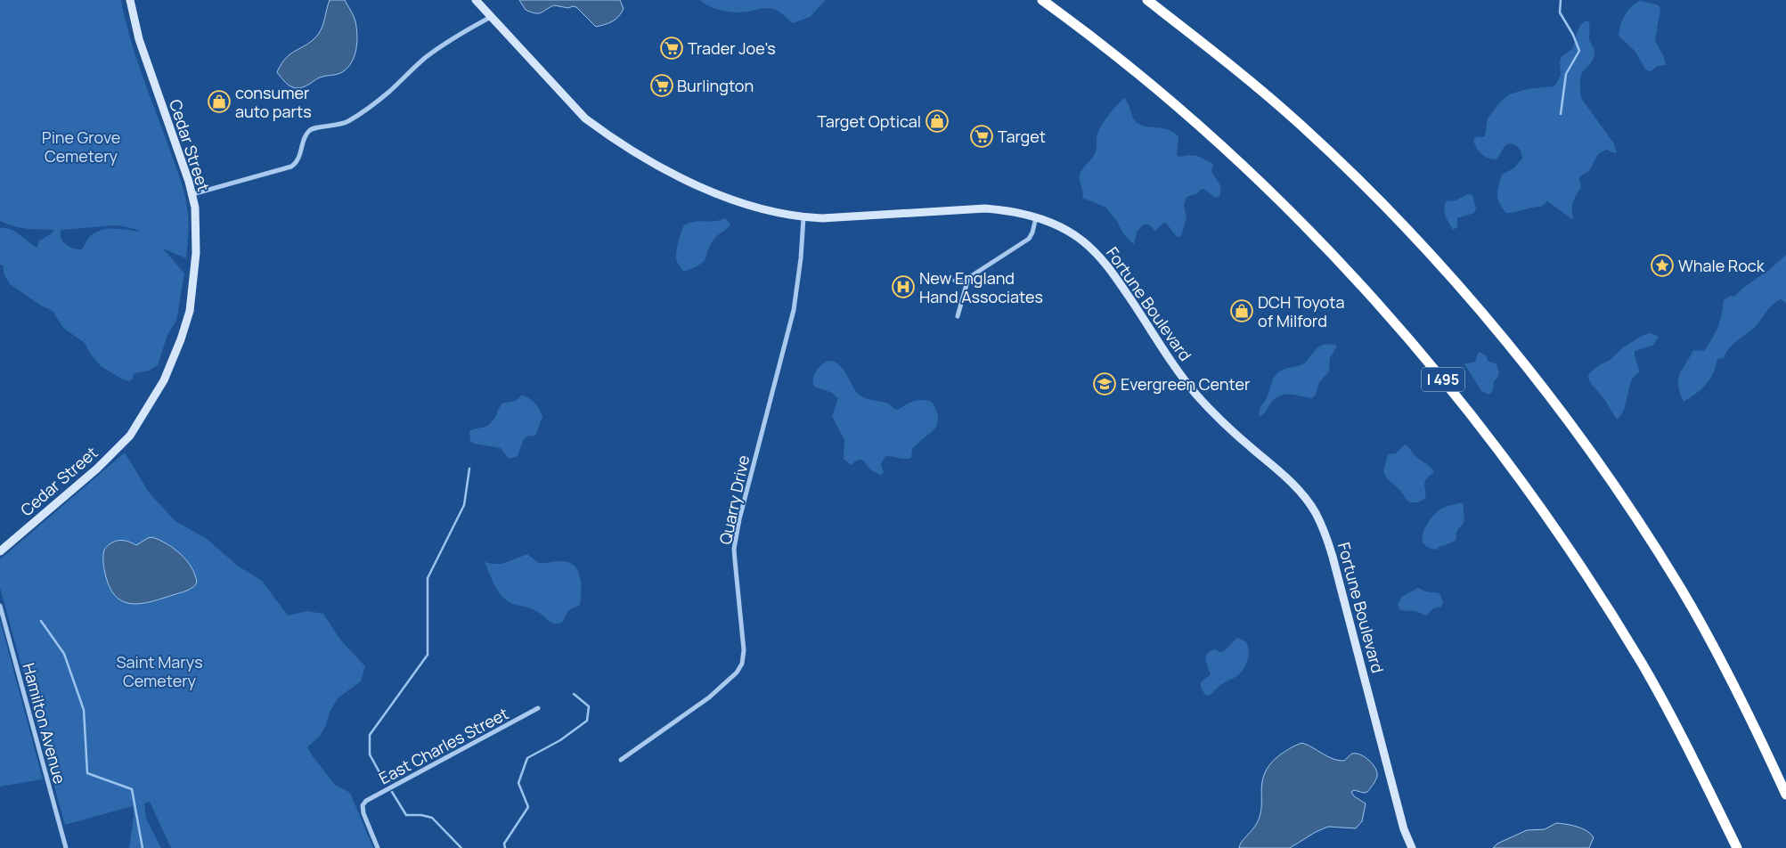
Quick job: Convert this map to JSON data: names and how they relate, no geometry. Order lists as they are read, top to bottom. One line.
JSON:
{"streets":{"highway":["I 495"],"main road":["Cedar Street","Fortune Boulevard"],"street":["Quarry Drive","Hamilton Avenue","East Charles Street"]},"crossings":[["Fortune Boulevard","Quarry Drive"]],"parks":["Pine Grove Cemetery","Saint Marys Cemetery"],"places":{"supermarket":["Trader Joe's","Burlington","Target"],"shop":["consumer auto parts","Target Optical","DCH Toyota of Milford"],"place":["Whale Rock"],"hospital":["New England Hand Associates"],"school or university":["Evergreen Center"]}}
